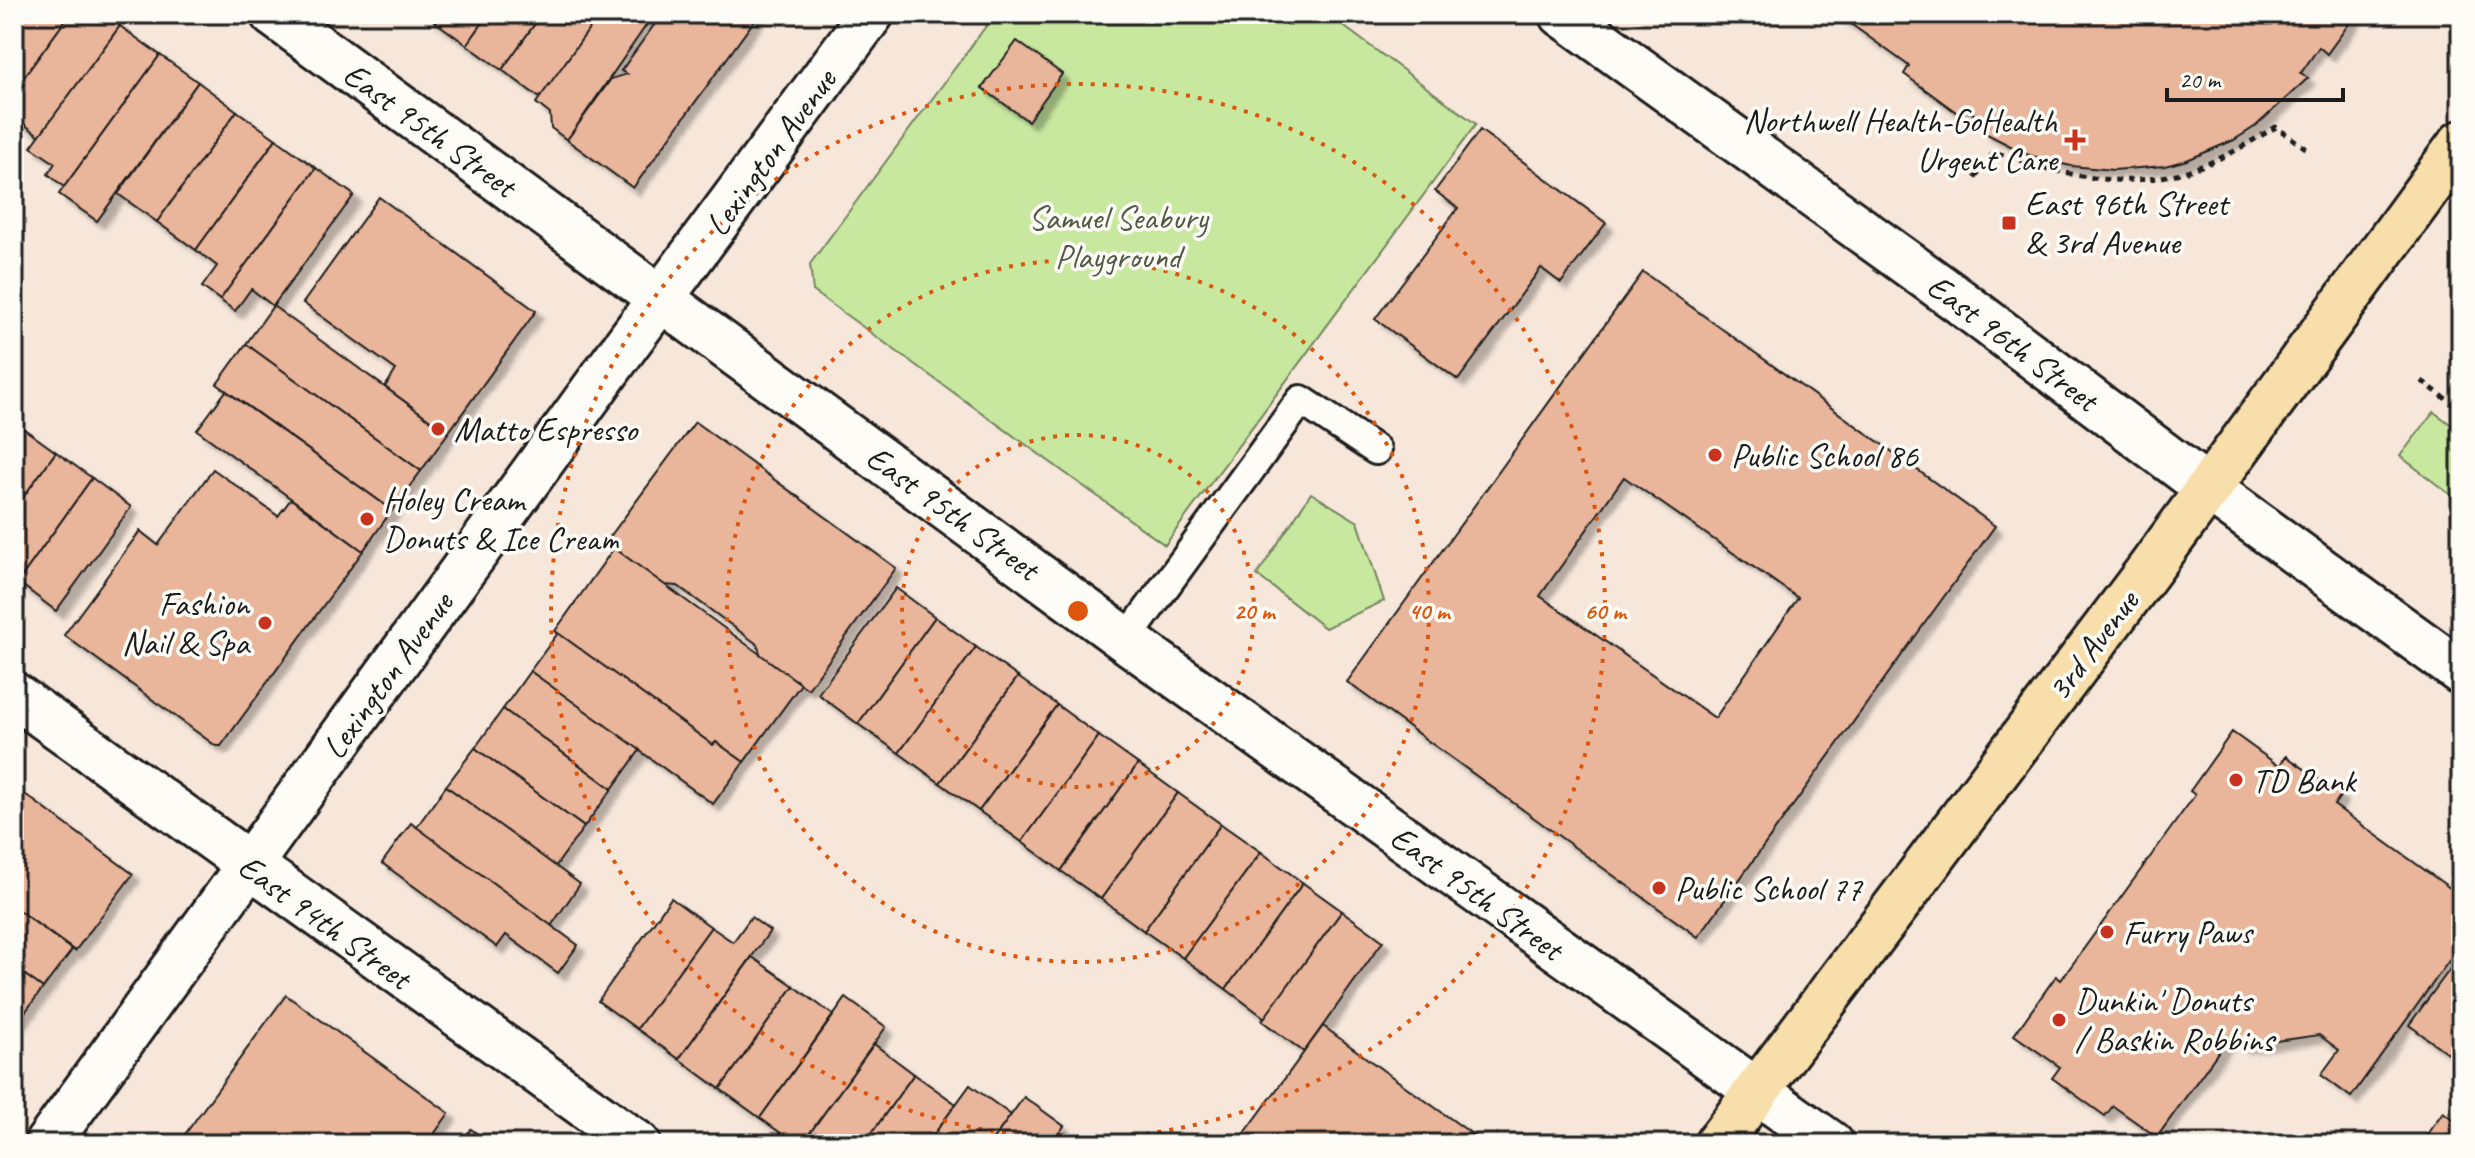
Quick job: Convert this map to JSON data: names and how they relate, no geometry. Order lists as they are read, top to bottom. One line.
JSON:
{"streets":{"main road":["3rd Avenue"],"street":["East 95th Street","Lexington Avenue","East 96th Street","East 94th Street"]},"crossings":[["East 95th Street","Lexington Avenue"],["East 95th Street","3rd Avenue"],["Lexington Avenue","East 94th Street"],["East 96th Street","3rd Avenue"]],"parks":["Samuel Seabury Playground"],"places":{"health":["Northwell Health-GoHealth Urgent Care"],"transit":["East 96th Street & 3rd Avenue"],"other":["Matto Espresso","Public School 86","Holey Cream Donuts & Ice Cream","Fashion Nail & Spa","TD Bank","Public School 77","Furry Paws","Dunkin' Donuts / Baskin Robbins"]},"scale_bar":"20 m","rings":["20 m","40 m","60 m"]}
